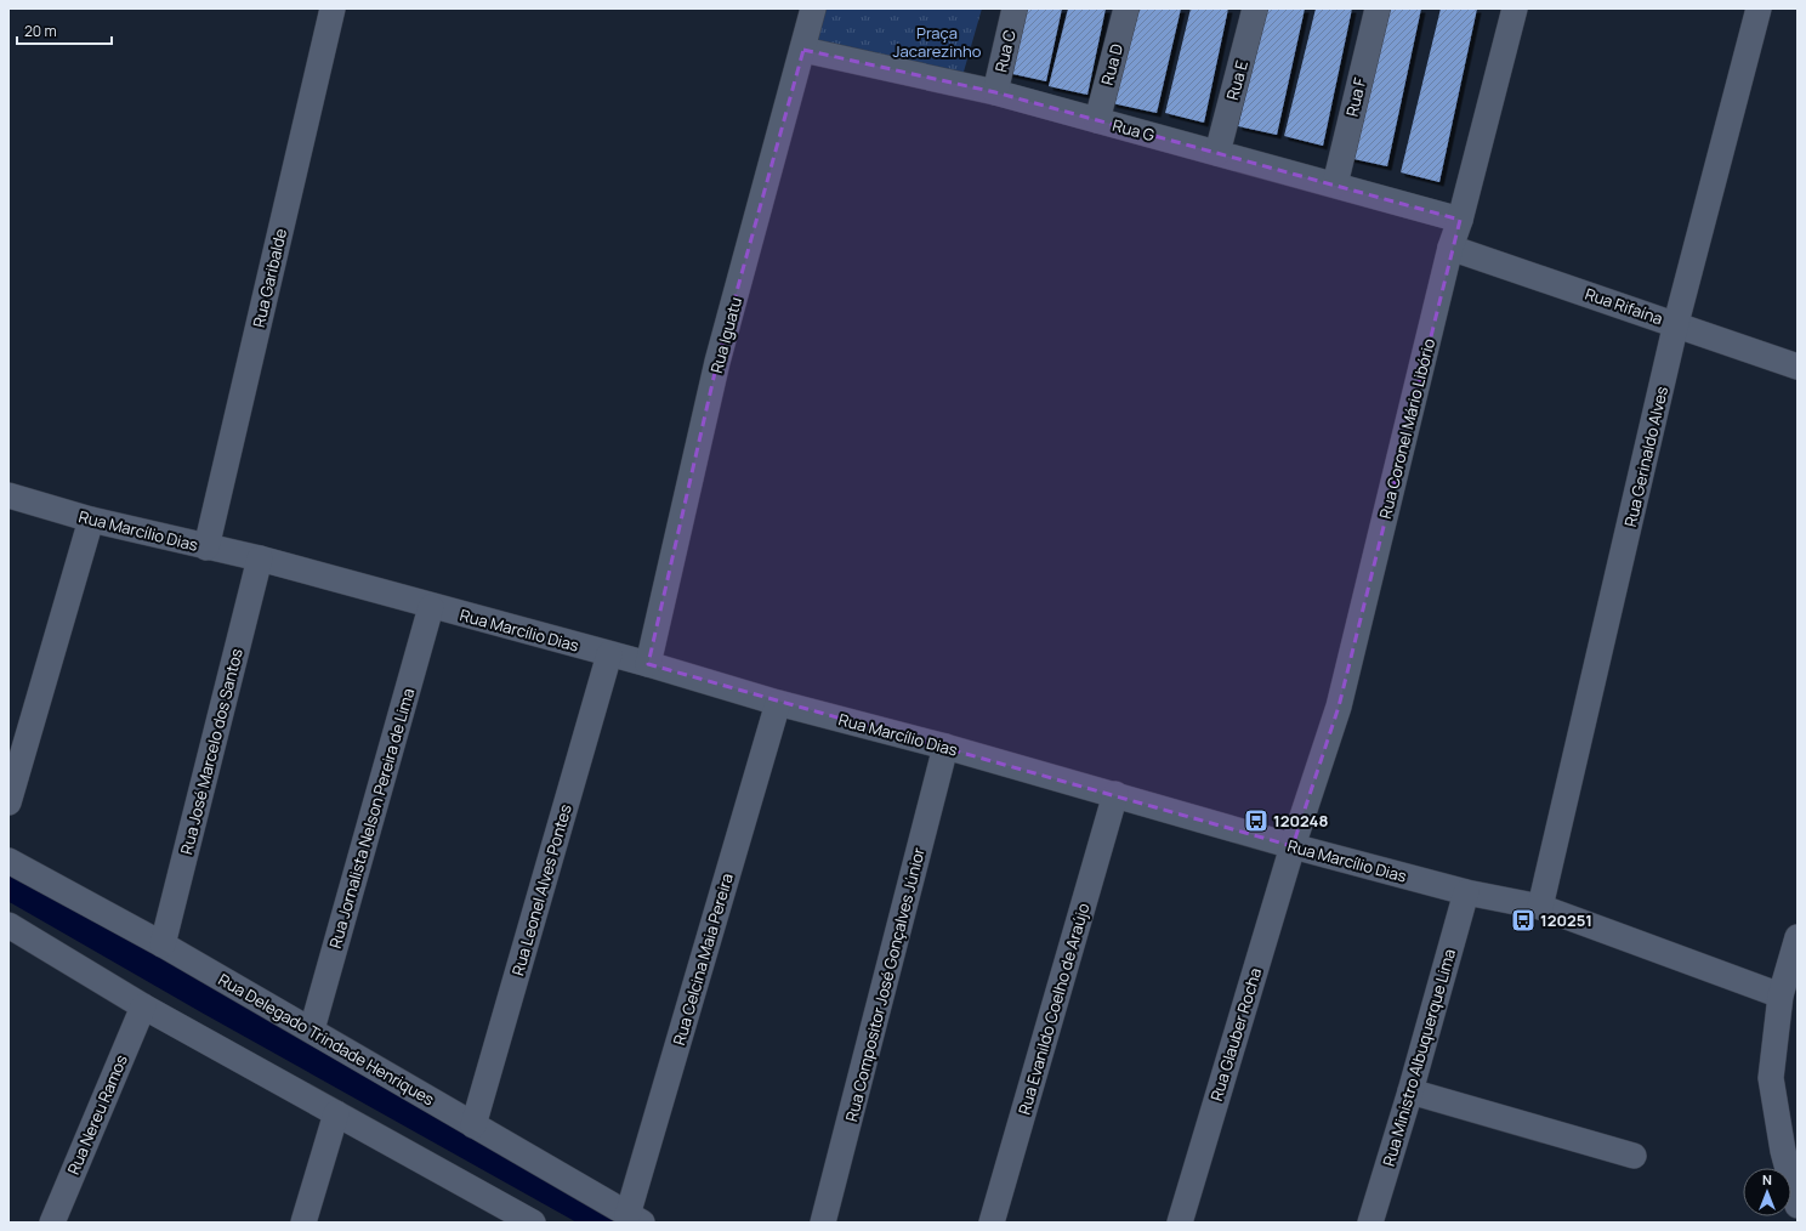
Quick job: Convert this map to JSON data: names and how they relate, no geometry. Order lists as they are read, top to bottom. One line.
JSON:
{"streets":{"street":["Rua C","Rua D","Rua E","Rua F","Rua G","Rua Garibalde","Rua Rifaína","Rua Iguatu","Rua Coronel Mário Libório","Rua Gerinaldo Alves","Rua Marcílio Dias","Rua José Marcelo dos Santos","Rua Jornalista Nelson Pereira de Lima","Rua Leonel Alves Pontes","Rua Celcina Maia Pereira","Rua Compositor José Gonçalves Júnior","Rua Evanildo Coelho de Araújo","Rua Glauber Rocha","Rua Delegado Trindade Henriques","Rua Ministro Albuquerque Lima","Rua Nereu Ramos"]},"crossings":[["Rua C","Rua G"],["Rua D","Rua G"],["Rua E","Rua G"],["Rua F","Rua G"],["Rua G","Rua Iguatu"],["Rua G","Rua Coronel Mário Libório"],["Rua Garibalde","Rua Marcílio Dias"],["Rua Rifaína","Rua Coronel Mário Libório"],["Rua Rifaína","Rua Gerinaldo Alves"],["Rua Iguatu","Rua Marcílio Dias"],["Rua Coronel Mário Libório","Rua Marcílio Dias"],["Rua Coronel Mário Libório","Rua Glauber Rocha"],["Rua Gerinaldo Alves","Rua Marcílio Dias"],["Rua Marcílio Dias","Rua José Marcelo dos Santos"],["Rua Marcílio Dias","Rua Jornalista Nelson Pereira de Lima"],["Rua Marcílio Dias","Rua Leonel Alves Pontes"],["Rua Marcílio Dias","Rua Celcina Maia Pereira"],["Rua Marcílio Dias","Rua Compositor José Gonçalves Júnior"],["Rua Marcílio Dias","Rua Evanildo Coelho de Araújo"],["Rua Marcílio Dias","Rua Glauber Rocha"],["Rua Marcílio Dias","Rua Ministro Albuquerque Lima"],["Rua José Marcelo dos Santos","Rua Delegado Trindade Henriques"],["Rua Jornalista Nelson Pereira de Lima","Rua Delegado Trindade Henriques"],["Rua Leonel Alves Pontes","Rua Delegado Trindade Henriques"],["Rua Celcina Maia Pereira","Rua Delegado Trindade Henriques"]],"parks":["Praça Jacarezinho"],"places":{"bus stop":["120248","120251"]},"scale_bar":"20 m","north":"top"}
